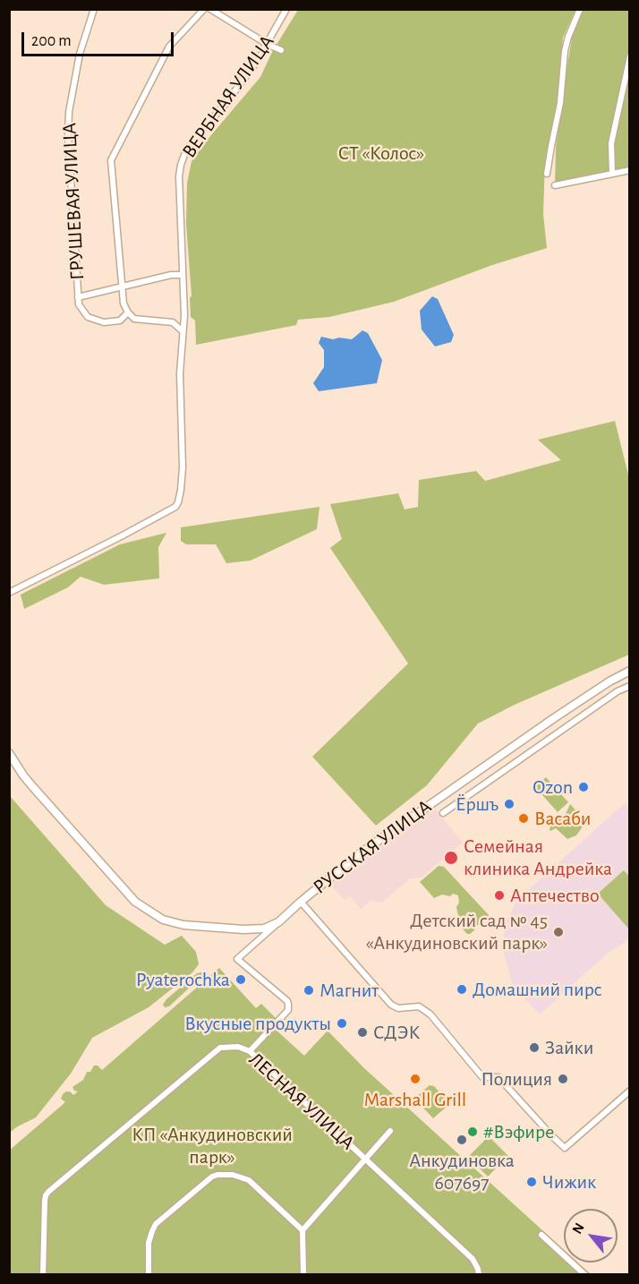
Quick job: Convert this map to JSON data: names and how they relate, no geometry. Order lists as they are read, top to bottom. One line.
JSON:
{"streets":{"street":["ВЕРБНАЯ УЛИЦА","ГРУШЕВАЯ УЛИЦА","РУССКАЯ УЛИЦА","ЛЕСНАЯ УЛИЦА"]},"parks":["СТ «Колос»","КП «Анкудиновский парк»"],"places":["Ozon","Ёршъ","Васаби","Семейная клиника Андрейка","Аптечество","Детский сад № 45 «Анкудиновский парк»","Pyaterochka","Домашний пирс","Магнит","Вкусные продукты","СДЭК","Зайки","Marshall Grill","Полиция","#Вэфире","Анкудиновка 607697","Чижик"],"scale_bar":"200 m","north":"top left"}
